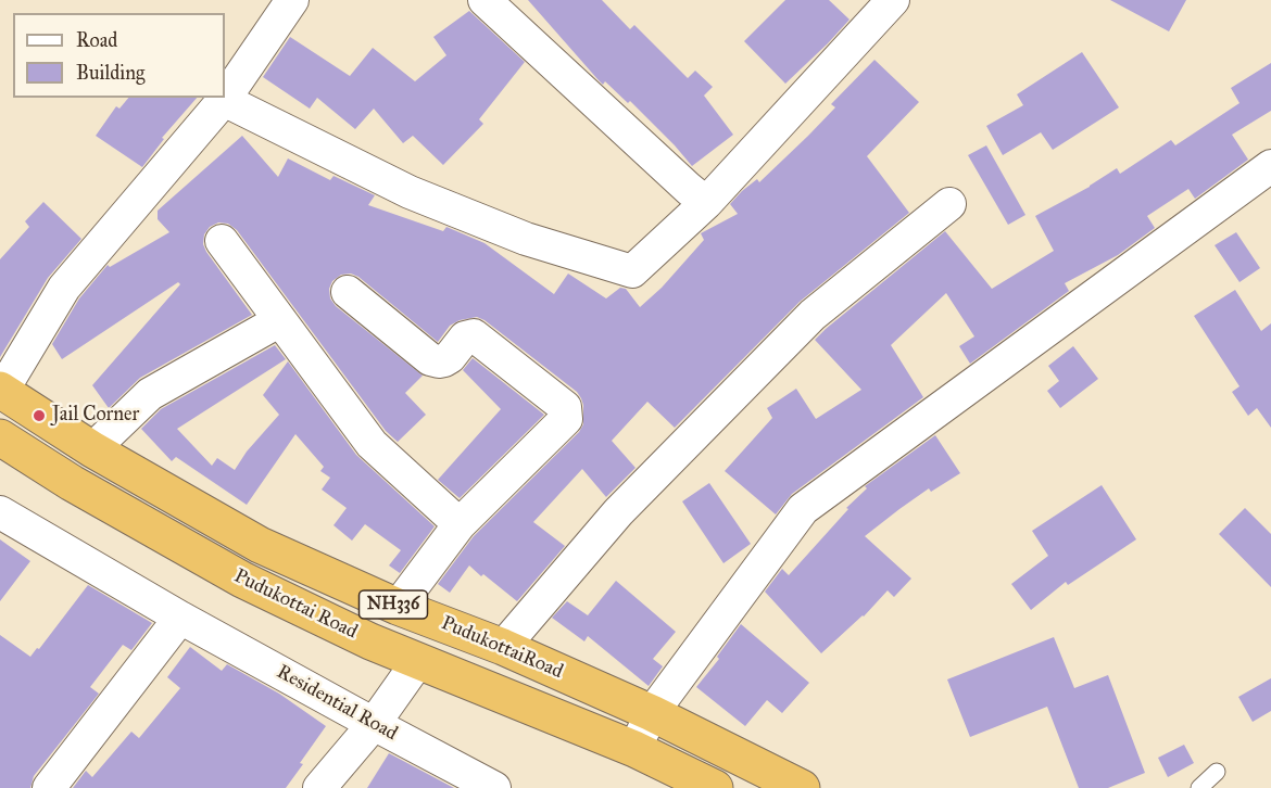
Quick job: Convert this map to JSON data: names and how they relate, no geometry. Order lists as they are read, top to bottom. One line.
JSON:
{"streets":{"highway":["Pudukottai Road","NH336","PudukottaiRoad"],"street":["Residential Road"]},"places":["Jail Corner"],"legend":["Road","Building"]}
